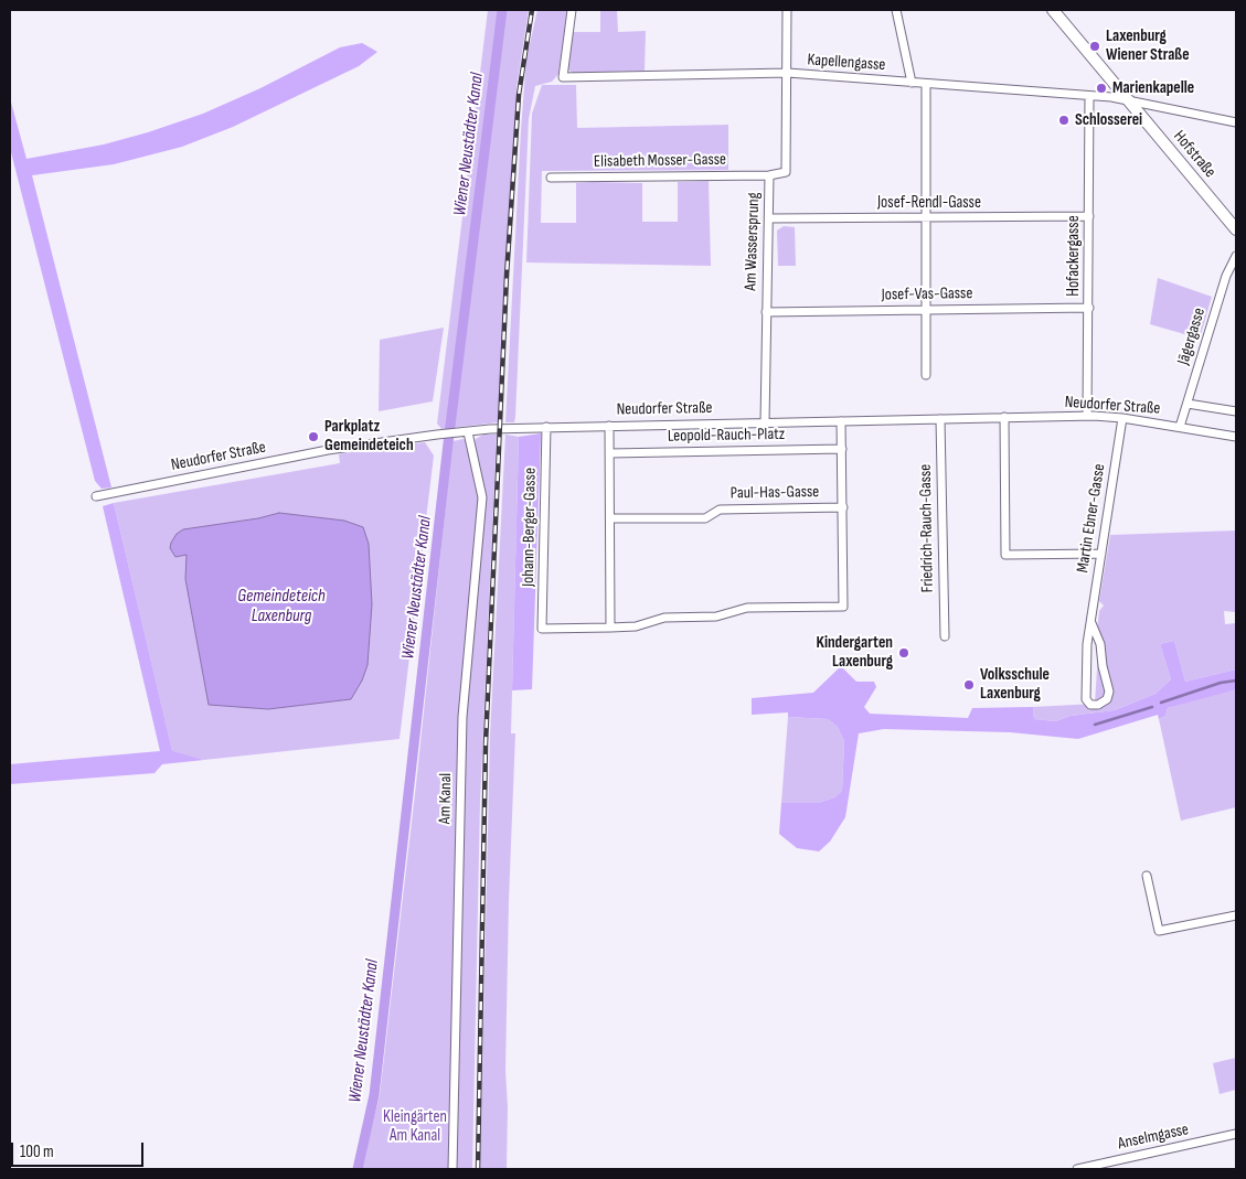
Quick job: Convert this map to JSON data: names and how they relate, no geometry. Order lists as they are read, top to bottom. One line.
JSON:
{"streets":{"main road":["Hofstraße"],"street":["Kapellengasse","Elisabeth Mosser-Gasse","Josef-Rendl-Gasse","Am Wassersprung","Hofackergasse","Josef-Vas-Gasse","Jägergasse","Neudorfer Straße","Leopold-Rauch-Platz","Paul-Has-Gasse","Martin Ebner-Gasse","Johann-Berger-Gasse","Friedrich-Rauch-Gasse","Am Kanal","Anselmgasse"]},"crossings":[["Kapellengasse","Hofstraße"],["Kapellengasse","Am Wassersprung"],["Kapellengasse","Hofackergasse"],["Elisabeth Mosser-Gasse","Am Wassersprung"],["Josef-Rendl-Gasse","Am Wassersprung"],["Josef-Rendl-Gasse","Hofackergasse"],["Am Wassersprung","Josef-Vas-Gasse"],["Am Wassersprung","Neudorfer Straße"],["Hofackergasse","Josef-Vas-Gasse"],["Hofackergasse","Neudorfer Straße"],["Jägergasse","Neudorfer Straße"],["Neudorfer Straße","Martin Ebner-Gasse"],["Neudorfer Straße","Johann-Berger-Gasse"],["Neudorfer Straße","Friedrich-Rauch-Gasse"],["Neudorfer Straße","Am Kanal"]],"water":["Wiener Neustädter Kanal","Gemeindeteich Laxenburg"],"parks":["Kleingärten Am Kanal"],"places":["Laxenburg Wiener Straße","Marienkapelle","Schlosserei","Parkplatz Gemeindeteich","Kindergarten Laxenburg","Volksschule Laxenburg"],"scale_bar":"100 m"}
